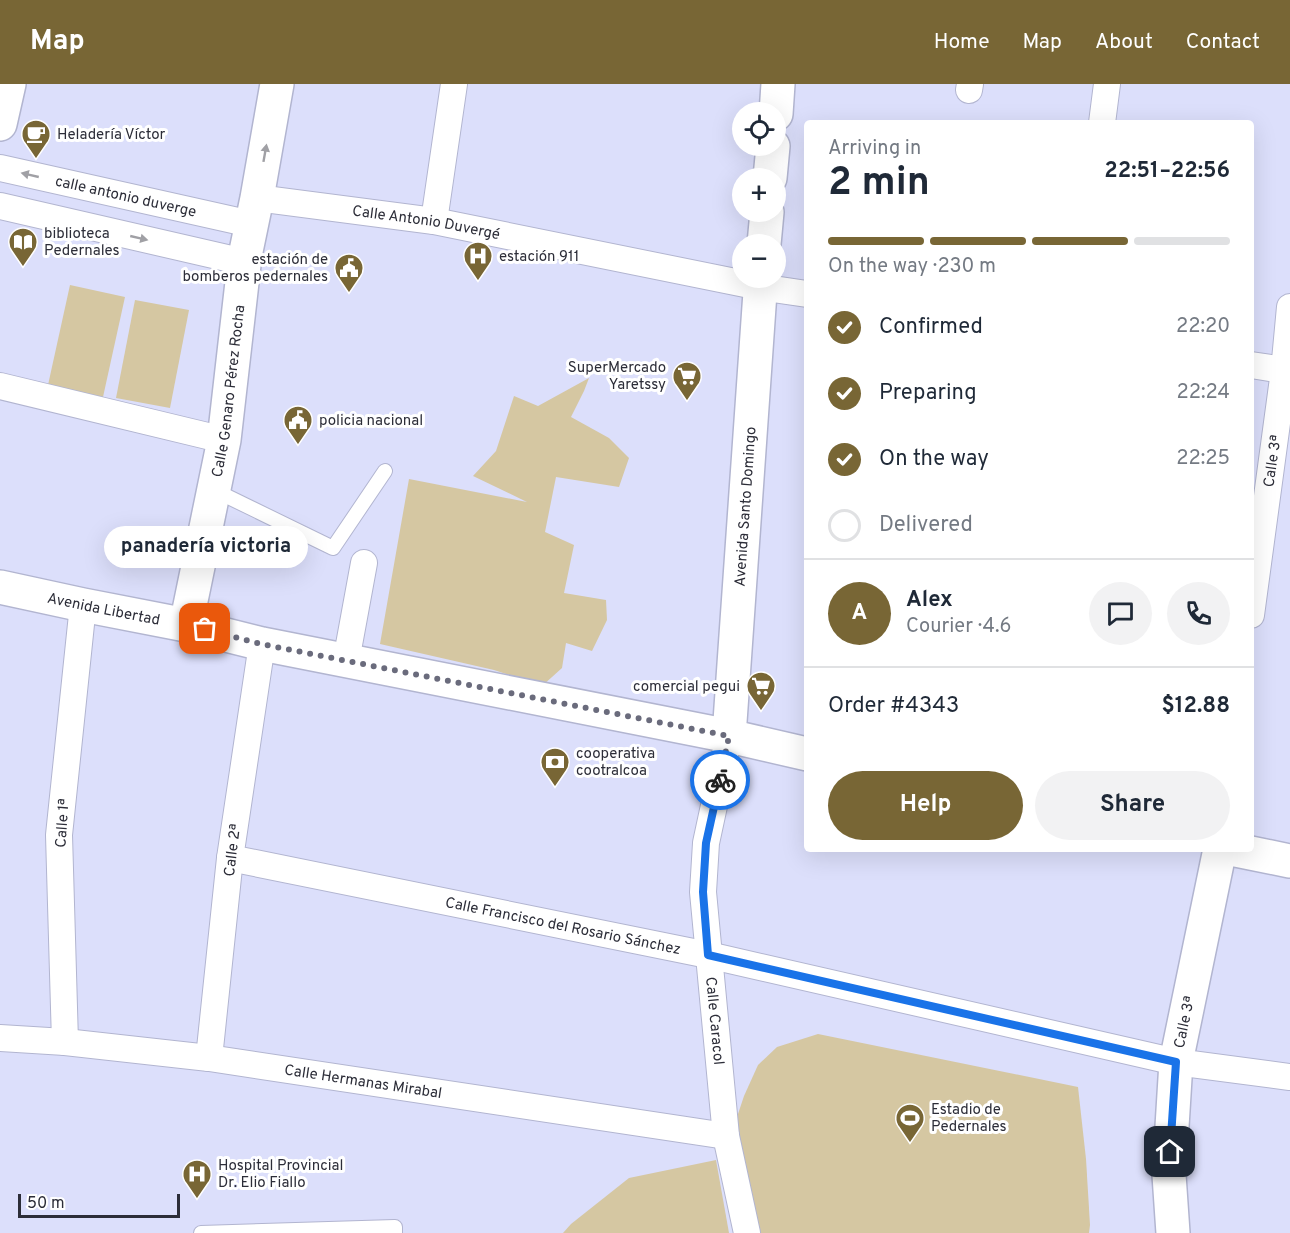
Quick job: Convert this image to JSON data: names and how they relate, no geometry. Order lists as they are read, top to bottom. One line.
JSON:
{"streets":{"main road":["Calle Genaro Pérez Rocha","Calle 3ª","Avenida Santo Domingo","Avenida Libertad"],"street":["calle antonio duverge","Calle Antonio Duvergé","Calle 1ª","Calle 2ª","Calle Francisco del Rosario Sánchez","Calle Caracol","Calle Hermanas Mirabal"]},"crossings":[["calle antonio duverge","Calle Antonio Duvergé"],["calle antonio duverge","Calle Genaro Pérez Rocha"],["Calle Antonio Duvergé","Calle Genaro Pérez Rocha"],["Calle Genaro Pérez Rocha","Avenida Libertad"],["Calle 3ª","Calle Francisco del Rosario Sánchez"],["Avenida Santo Domingo","Avenida Libertad"],["Avenida Santo Domingo","Calle Caracol"],["Avenida Libertad","Calle 1ª"],["Avenida Libertad","Calle 2ª"],["Avenida Libertad","Calle Caracol"],["Calle 1ª","Calle Hermanas Mirabal"],["Calle 2ª","Calle Francisco del Rosario Sánchez"],["Calle 2ª","Calle Hermanas Mirabal"],["Calle Francisco del Rosario Sánchez","Calle Caracol"],["Calle Caracol","Calle Hermanas Mirabal"]],"places":{"cafe":["Heladería Víctor"],"library":["biblioteca Pedernales"],"hospital":["estación 911","Hospital Provincial Dr. Elio Fiallo"],"public building":["estación de bomberos pedernales","policia nacional"],"supermarket":["SuperMercado Yaretssy","comercial pegui"],"other":["panadería victoria"],"bank":["cooperativa cootralcoa"],"sports":["Estadio de Pedernales"]},"scale_bar":"50 m","page":{"header":"Map","nav":["Home","Map","About","Contact"],"map_buttons":["+","−"],"heading":["2 min","Arriving in","22:51–22:56"],"panel":["Alex","Courier · 4.6","Order #4343","$12.88"],"bar":"On the way · 230 m","list":[["Confirmed","22:20"],["Preparing","22:24"],["On the way","22:25"],"Delivered"],"bubble":"panadería victoria","round":"A","buttons":["Help","Share"],"scale":"50 m"}}
